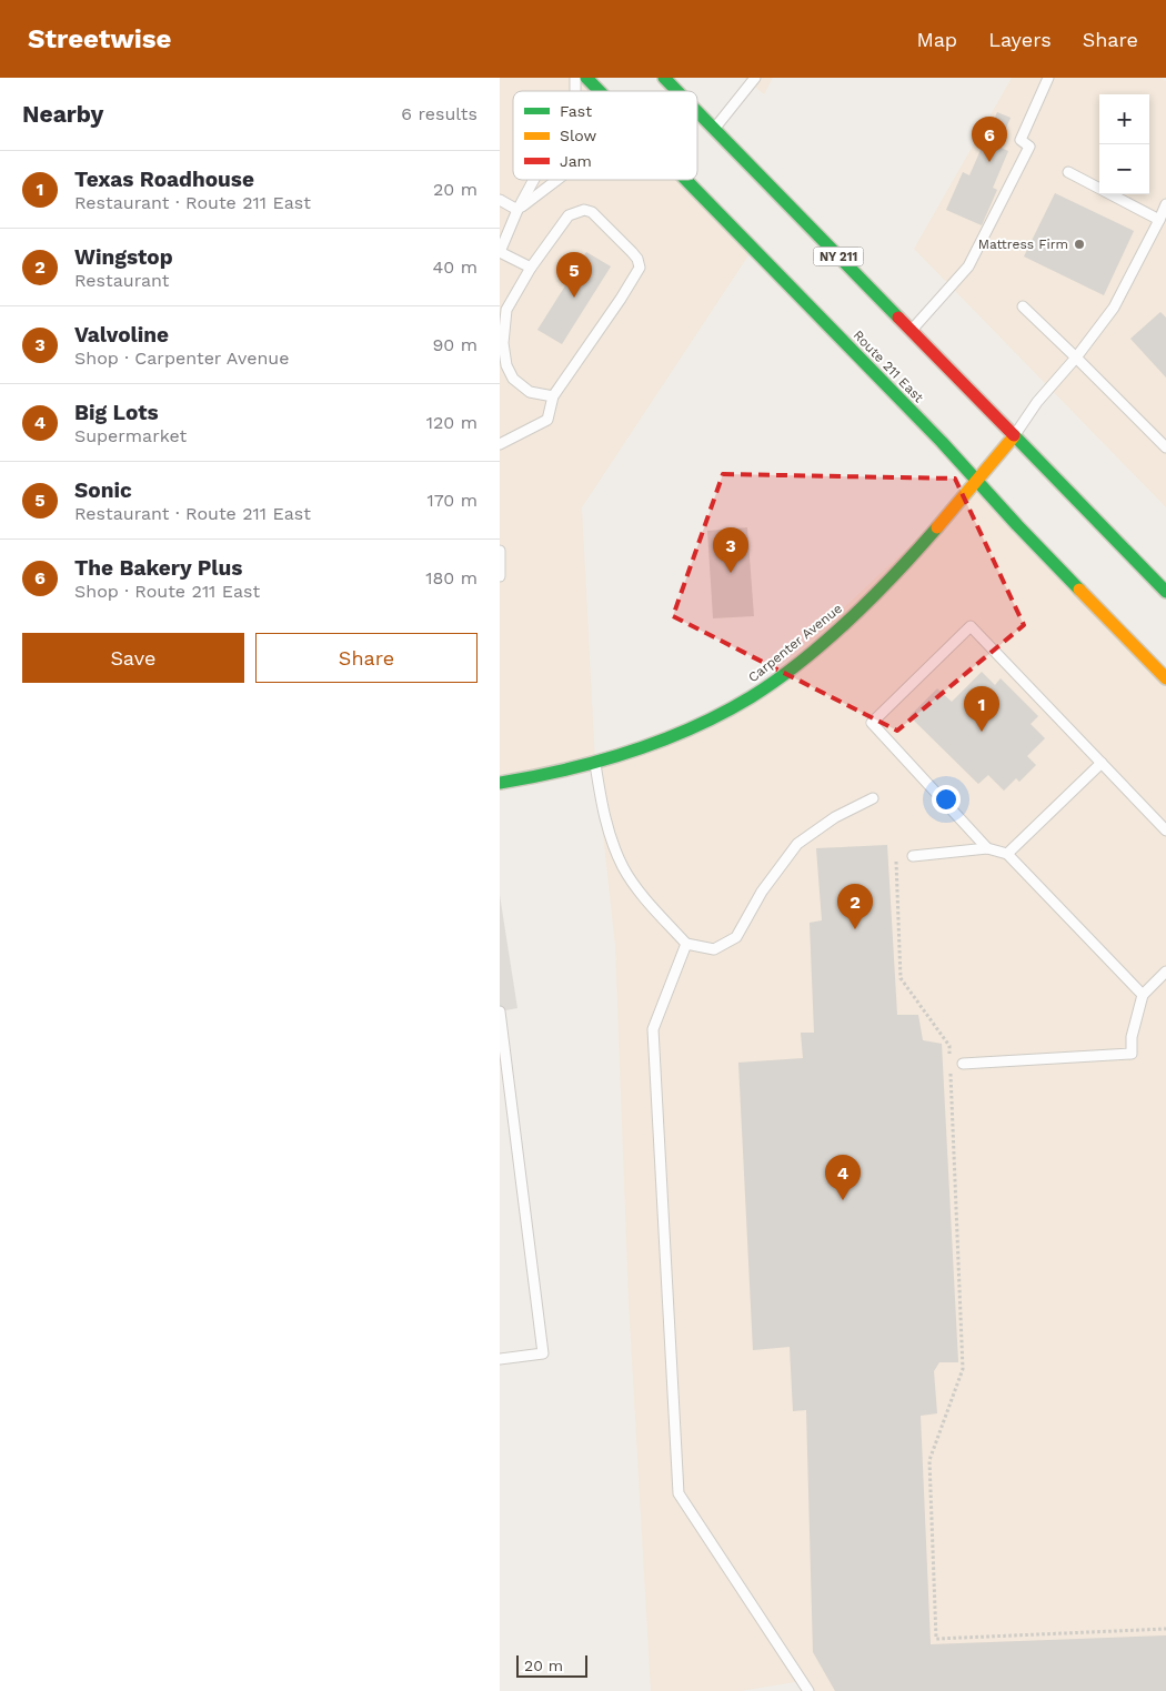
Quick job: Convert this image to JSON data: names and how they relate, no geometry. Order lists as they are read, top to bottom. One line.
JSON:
{"streets":{"main road":["NY 211","Route 211 East","Carpenter Avenue"]},"crossings":[["NY 211","Carpenter Avenue"],["Route 211 East","Carpenter Avenue"]],"places":["Mattress Firm"],"legend":["Fast","Slow","Jam"],"scale_bar":"20 m","page":{"header":"Streetwise","nav":["Map","Layers","Share"],"heading":["Nearby","6 results"],"map_buttons":["+","−"],"pins":["6","5","3","1","2","4"],"list":[{"mark":"1","name":"Texas Roadhouse","note":"Restaurant · Route 211 East","value":"20 m"},{"mark":"2","name":"Wingstop","note":"Restaurant","value":"40 m"},{"mark":"3","name":"Valvoline","note":"Shop · Carpenter Avenue","value":"90 m"},{"mark":"4","name":"Big Lots","note":"Supermarket","value":"120 m"},{"mark":"5","name":"Sonic","note":"Restaurant · Route 211 East","value":"170 m"},{"mark":"6","name":"The Bakery Plus","note":"Shop · Route 211 East","value":"180 m"}],"buttons":["Save","Share"],"scale":"20 m"}}
